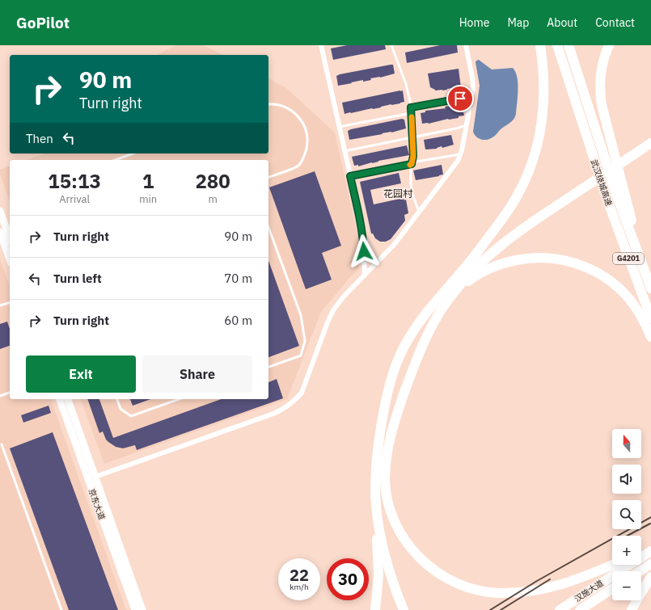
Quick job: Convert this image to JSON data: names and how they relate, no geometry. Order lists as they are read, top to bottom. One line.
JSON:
{"streets":{"highway":["武汉绕城高速","G4201","汉施大道"],"main road":["京东大道"]},"districts":["花园村"],"north":"top","page":{"header":"GoPilot","nav":["Home","Map","About","Contact"],"turn":["90 m","Turn right"],"then":"Then","eta":["15:13","Arrival","1","min","280","m"],"list":[{"name":"Turn right","value":"90 m"},{"name":"Turn left","value":"70 m"},{"name":"Turn right","value":"60 m"}],"buttons":["Exit","Share"],"map_buttons":["+","−"],"speed":"22 km/h","limit":"30"}}
